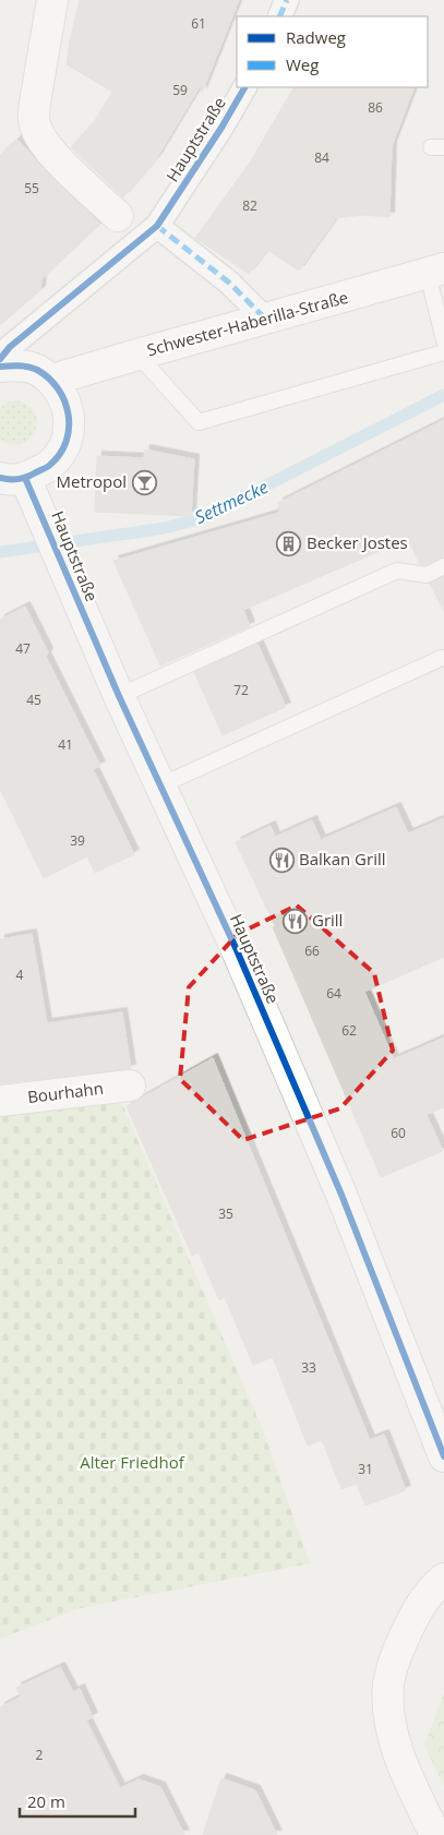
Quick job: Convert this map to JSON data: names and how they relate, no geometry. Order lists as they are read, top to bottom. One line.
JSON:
{"streets":{"street":["Hauptstraße","Schwester-Haberilla-Straße","Bourhahn"]},"water":["Settmecke"],"parks":["Alter Friedhof"],"places":{"bar":["Metropol"],"building":["Becker Jostes"],"restaurant":["Balkan Grill","Grill"]},"house_numbers":["61","59","86","84","55","82","47","72","45","41","39","66","4","64","62","60","35","33","31","2"],"legend":["Radweg","Weg"],"scale_bar":"20 m"}
